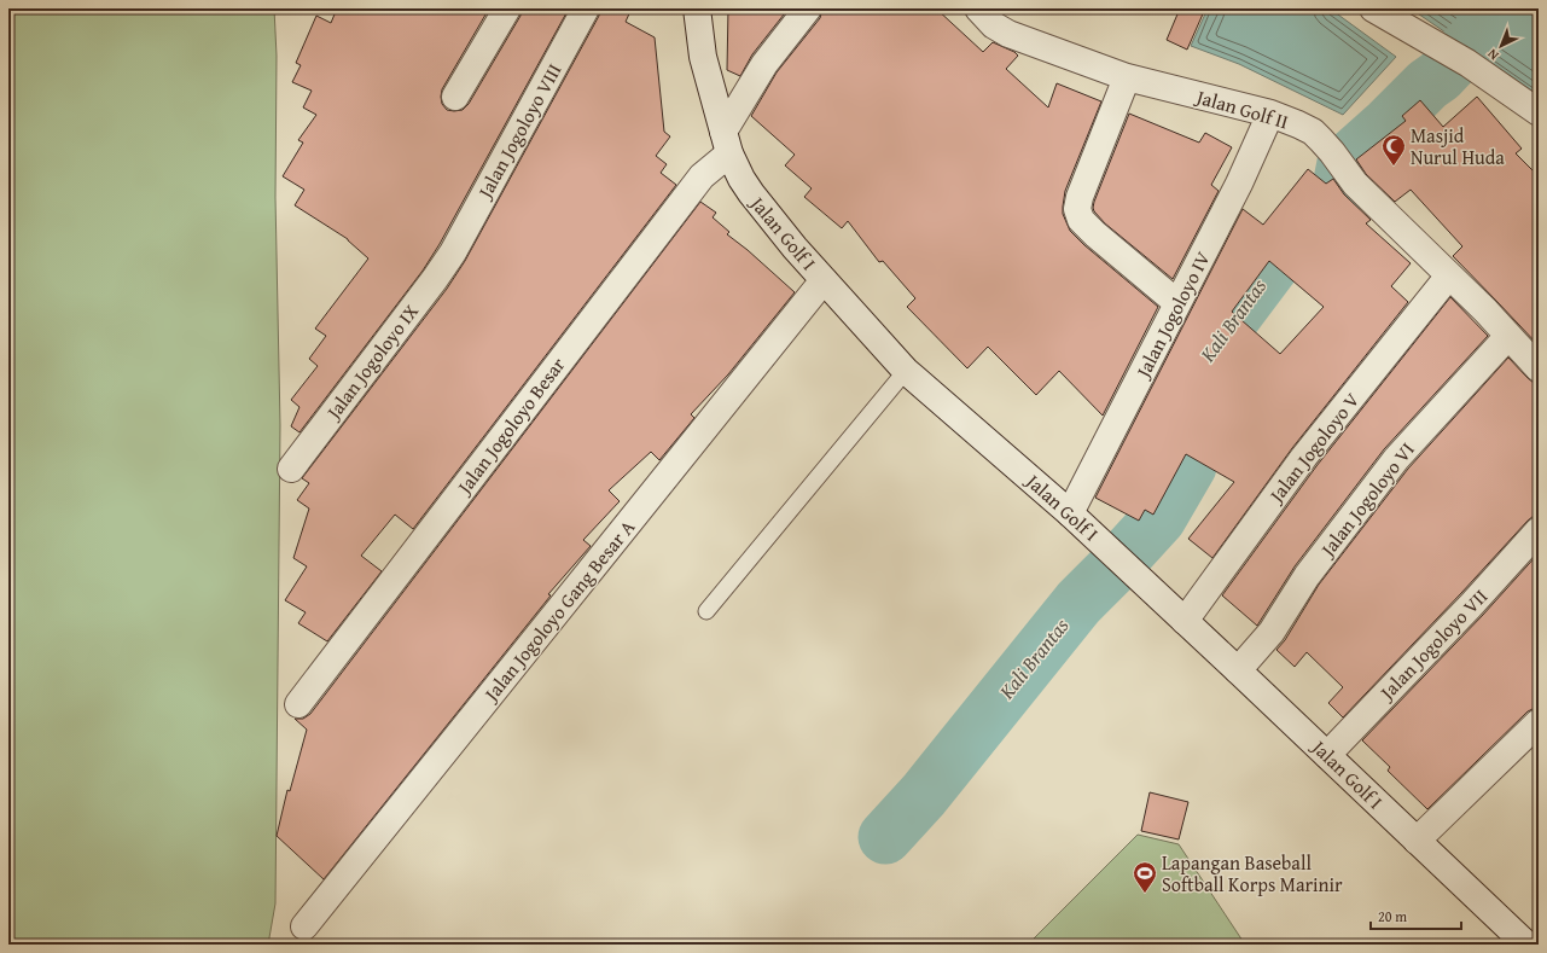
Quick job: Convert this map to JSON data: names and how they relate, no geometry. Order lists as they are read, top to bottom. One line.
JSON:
{"streets":{"street":["Jalan Golf II","Jalan Jogoloyo VIII","Jalan Golf I","Jalan Jogoloyo IV","Jalan Jogoloyo IX","Jalan Jogoloyo Besar","Jalan Jogoloyo V","Jalan Jogoloyo VI","Jalan Jogoloyo Gang Besar A","Jalan Jogoloyo VII"]},"crossings":[["Jalan Golf II","Jalan Jogoloyo IV"],["Jalan Golf II","Jalan Jogoloyo V"],["Jalan Golf II","Jalan Jogoloyo VI"],["Jalan Jogoloyo VIII","Jalan Jogoloyo IX"],["Jalan Golf I","Jalan Jogoloyo IV"],["Jalan Golf I","Jalan Jogoloyo Besar"],["Jalan Golf I","Jalan Jogoloyo V"],["Jalan Golf I","Jalan Jogoloyo VI"],["Jalan Golf I","Jalan Jogoloyo Gang Besar A"],["Jalan Golf I","Jalan Jogoloyo VII"]],"water":["Kali Brantas"],"places":{"mosque":["Masjid Nurul Huda"],"sports":["Lapangan Baseball Softball Korps Marinir"]},"scale_bar":"20 m","north":"bottom left"}
